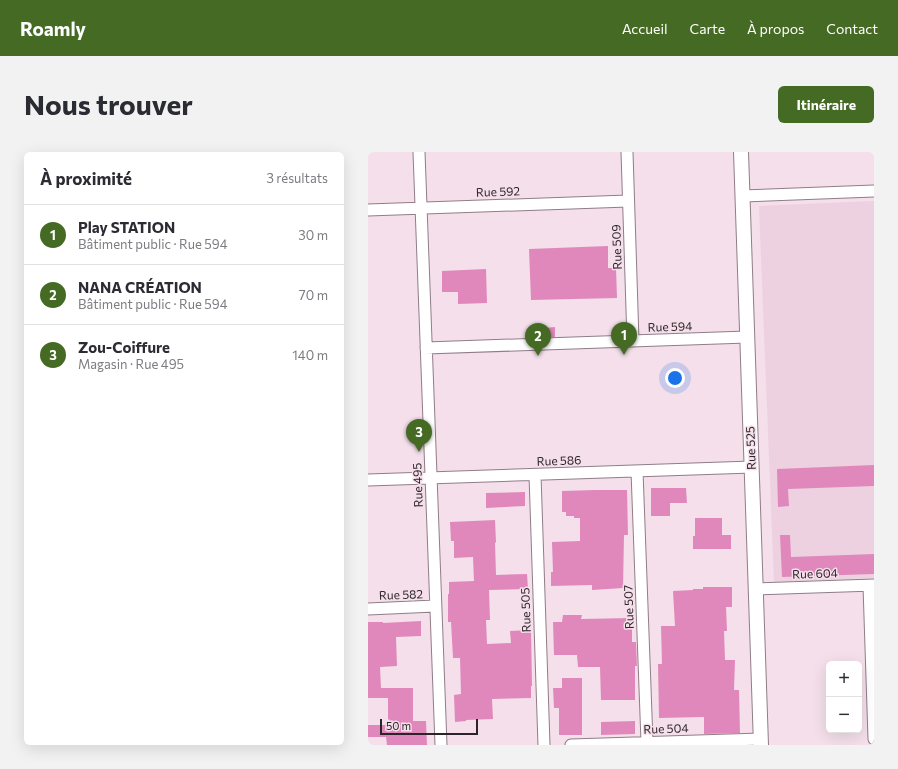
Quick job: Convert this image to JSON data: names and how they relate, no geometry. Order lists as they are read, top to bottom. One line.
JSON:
{"streets":{"street":["Rue 592","Rue 509","Rue 594","Rue 525","Rue 586","Rue 495","Rue 604","Rue 582","Rue 507","Rue 505","Rue 504"]},"crossings":[["Rue 592","Rue 509"],["Rue 592","Rue 495"],["Rue 509","Rue 594"],["Rue 594","Rue 525"],["Rue 594","Rue 495"],["Rue 525","Rue 586"],["Rue 525","Rue 604"],["Rue 525","Rue 504"],["Rue 586","Rue 495"],["Rue 586","Rue 507"],["Rue 586","Rue 505"],["Rue 495","Rue 582"],["Rue 507","Rue 504"]],"scale_bar":"50 m","page":{"header":"Roamly","nav":["Accueil","Carte","À propos","Contact"],"buttons":"Itinéraire","title":"Nous trouver","heading":["À proximité","3 résultats"],"list":[{"mark":"1","name":"Play STATION","note":"Bâtiment public · Rue 594","value":"30 m"},{"mark":"2","name":"NANA CRÉATION","note":"Bâtiment public · Rue 594","value":"70 m"},{"mark":"3","name":"Zou-Coiffure","note":"Magasin · Rue 495","value":"140 m"}],"pins":["1","2","3"],"map_buttons":["+","−"],"scale":"50 m"}}
